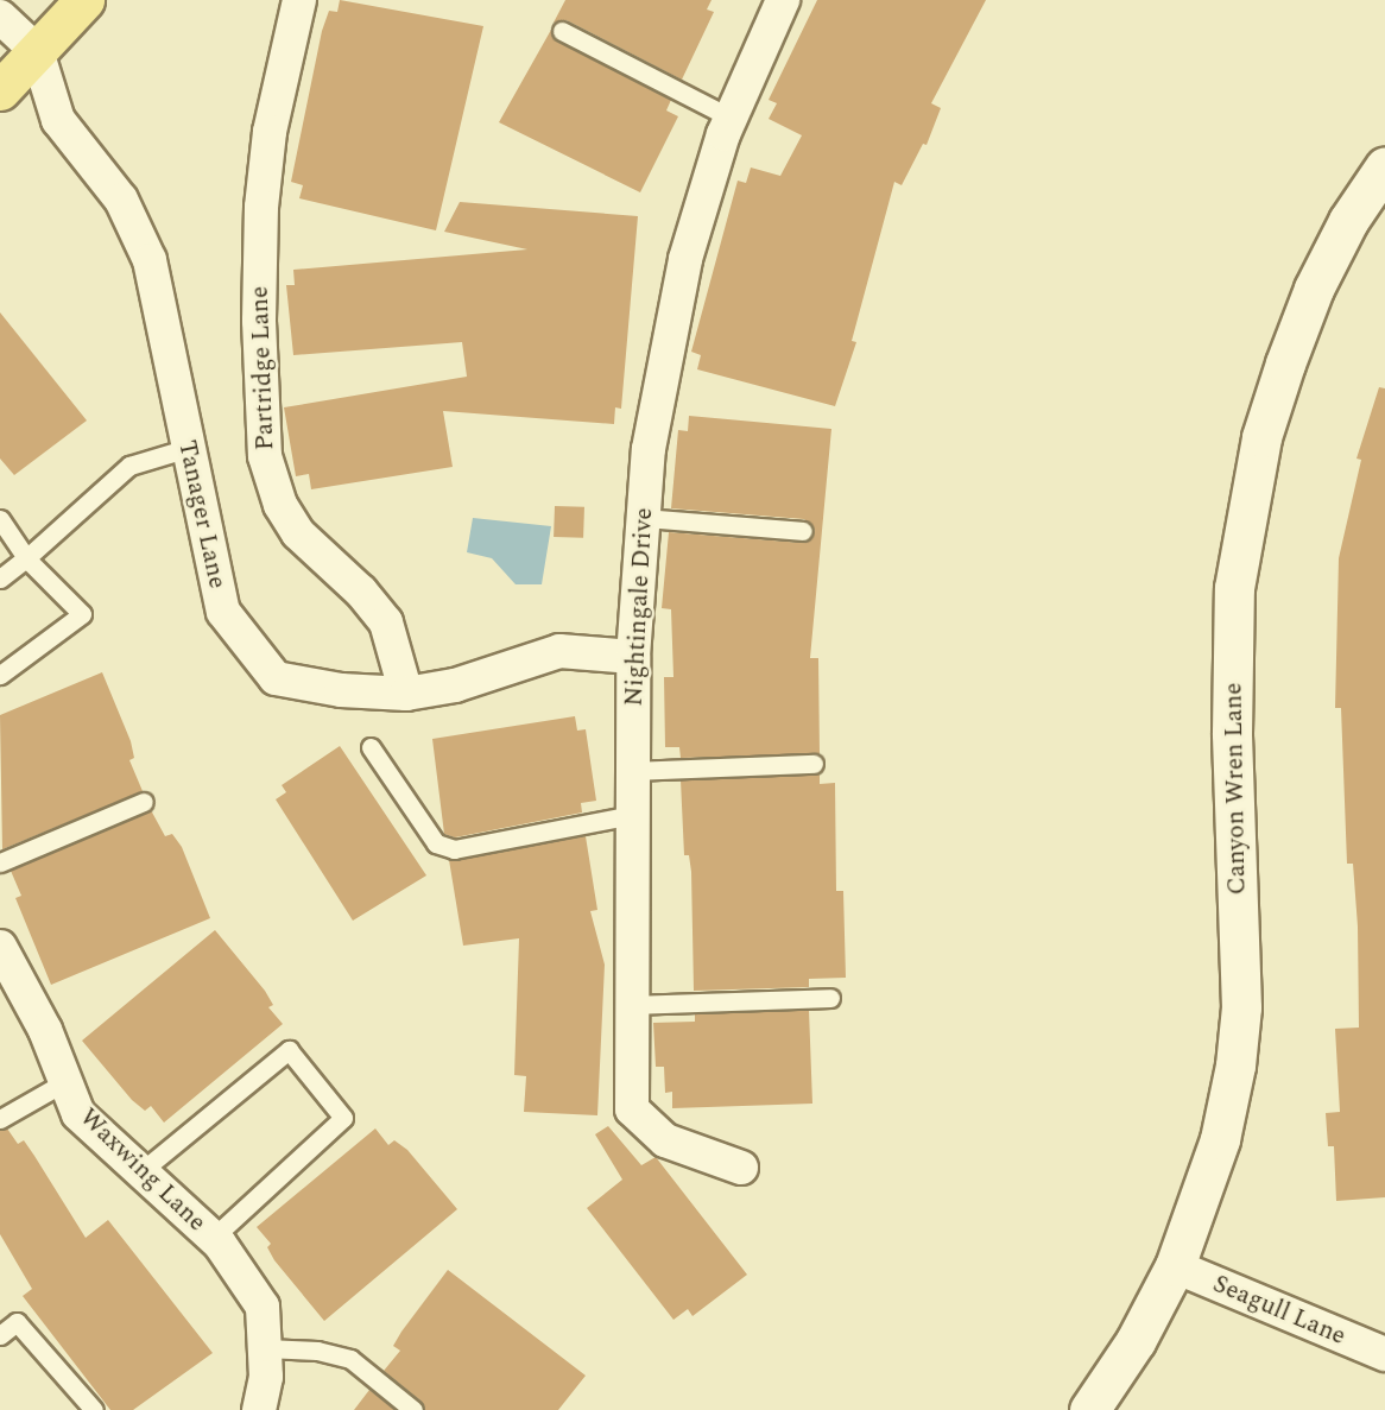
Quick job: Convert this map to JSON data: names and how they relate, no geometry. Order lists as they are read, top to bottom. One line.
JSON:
{"streets":{"street":["Partridge Lane","Tanager Lane","Nightingale Drive","Canyon Wren Lane","Waxwing Lane","Seagull Lane"]},"crossings":[["Partridge Lane","Tanager Lane"],["Tanager Lane","Nightingale Drive"],["Canyon Wren Lane","Seagull Lane"]]}
